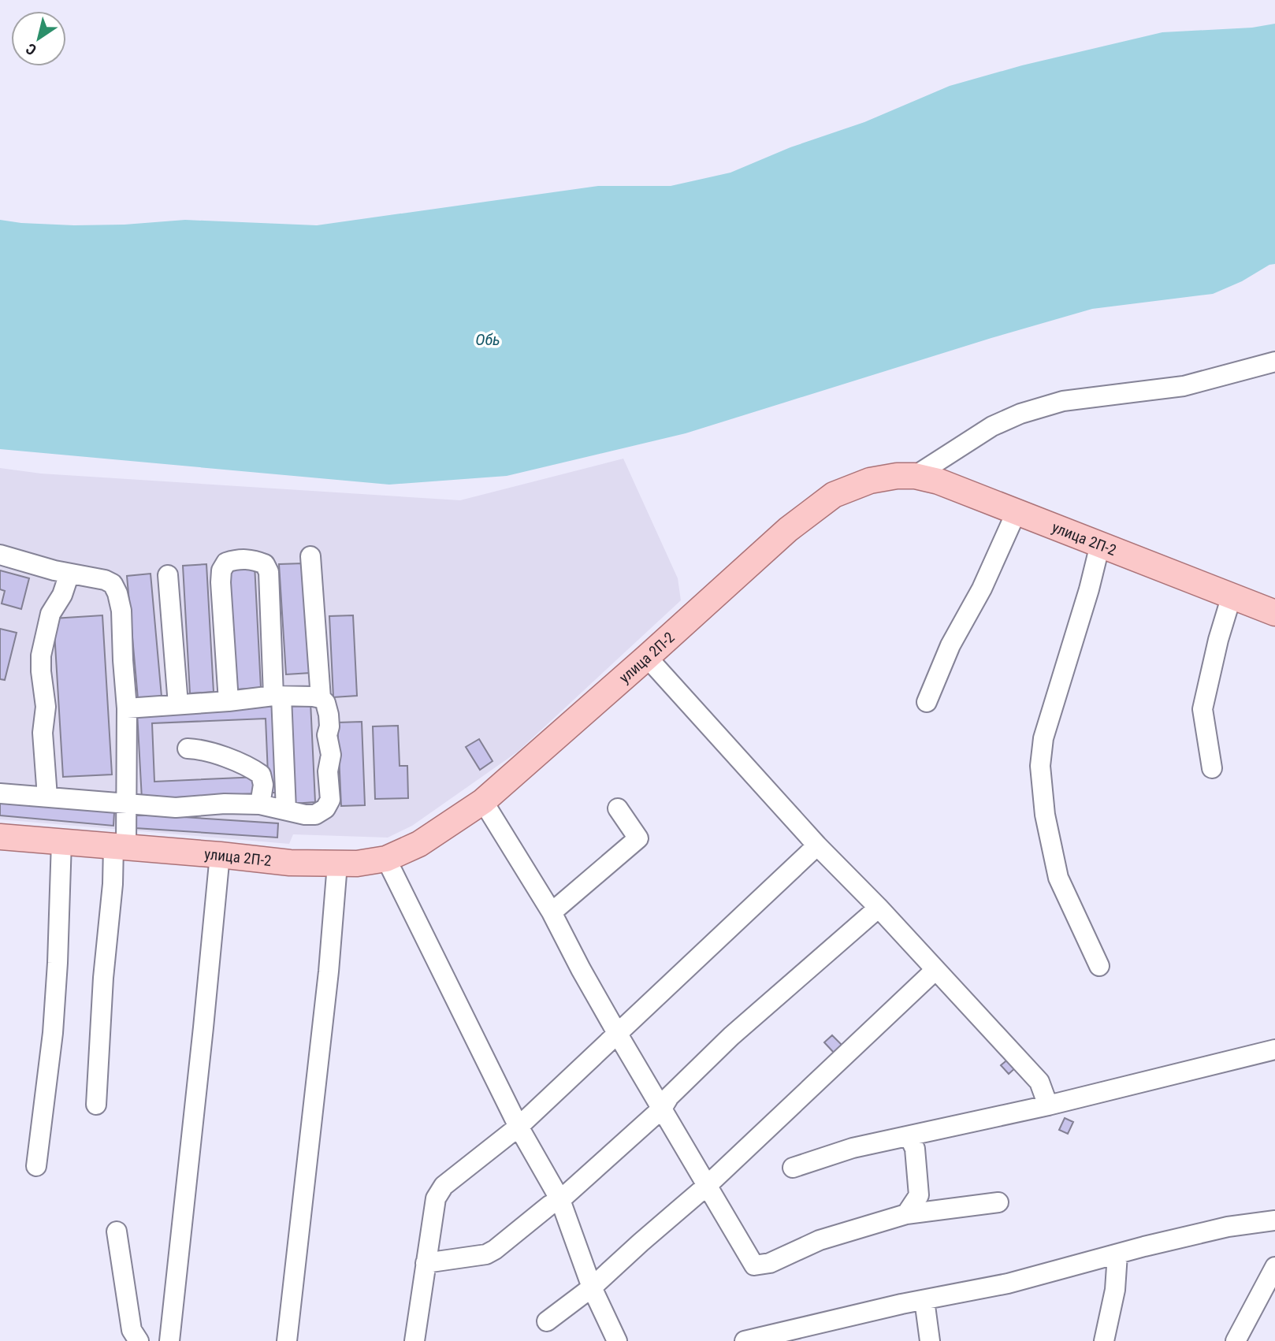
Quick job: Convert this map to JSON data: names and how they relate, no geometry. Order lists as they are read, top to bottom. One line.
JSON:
{"streets":{"main road":["улица 2П-2"]},"water":["Обь"],"north":"bottom left"}
